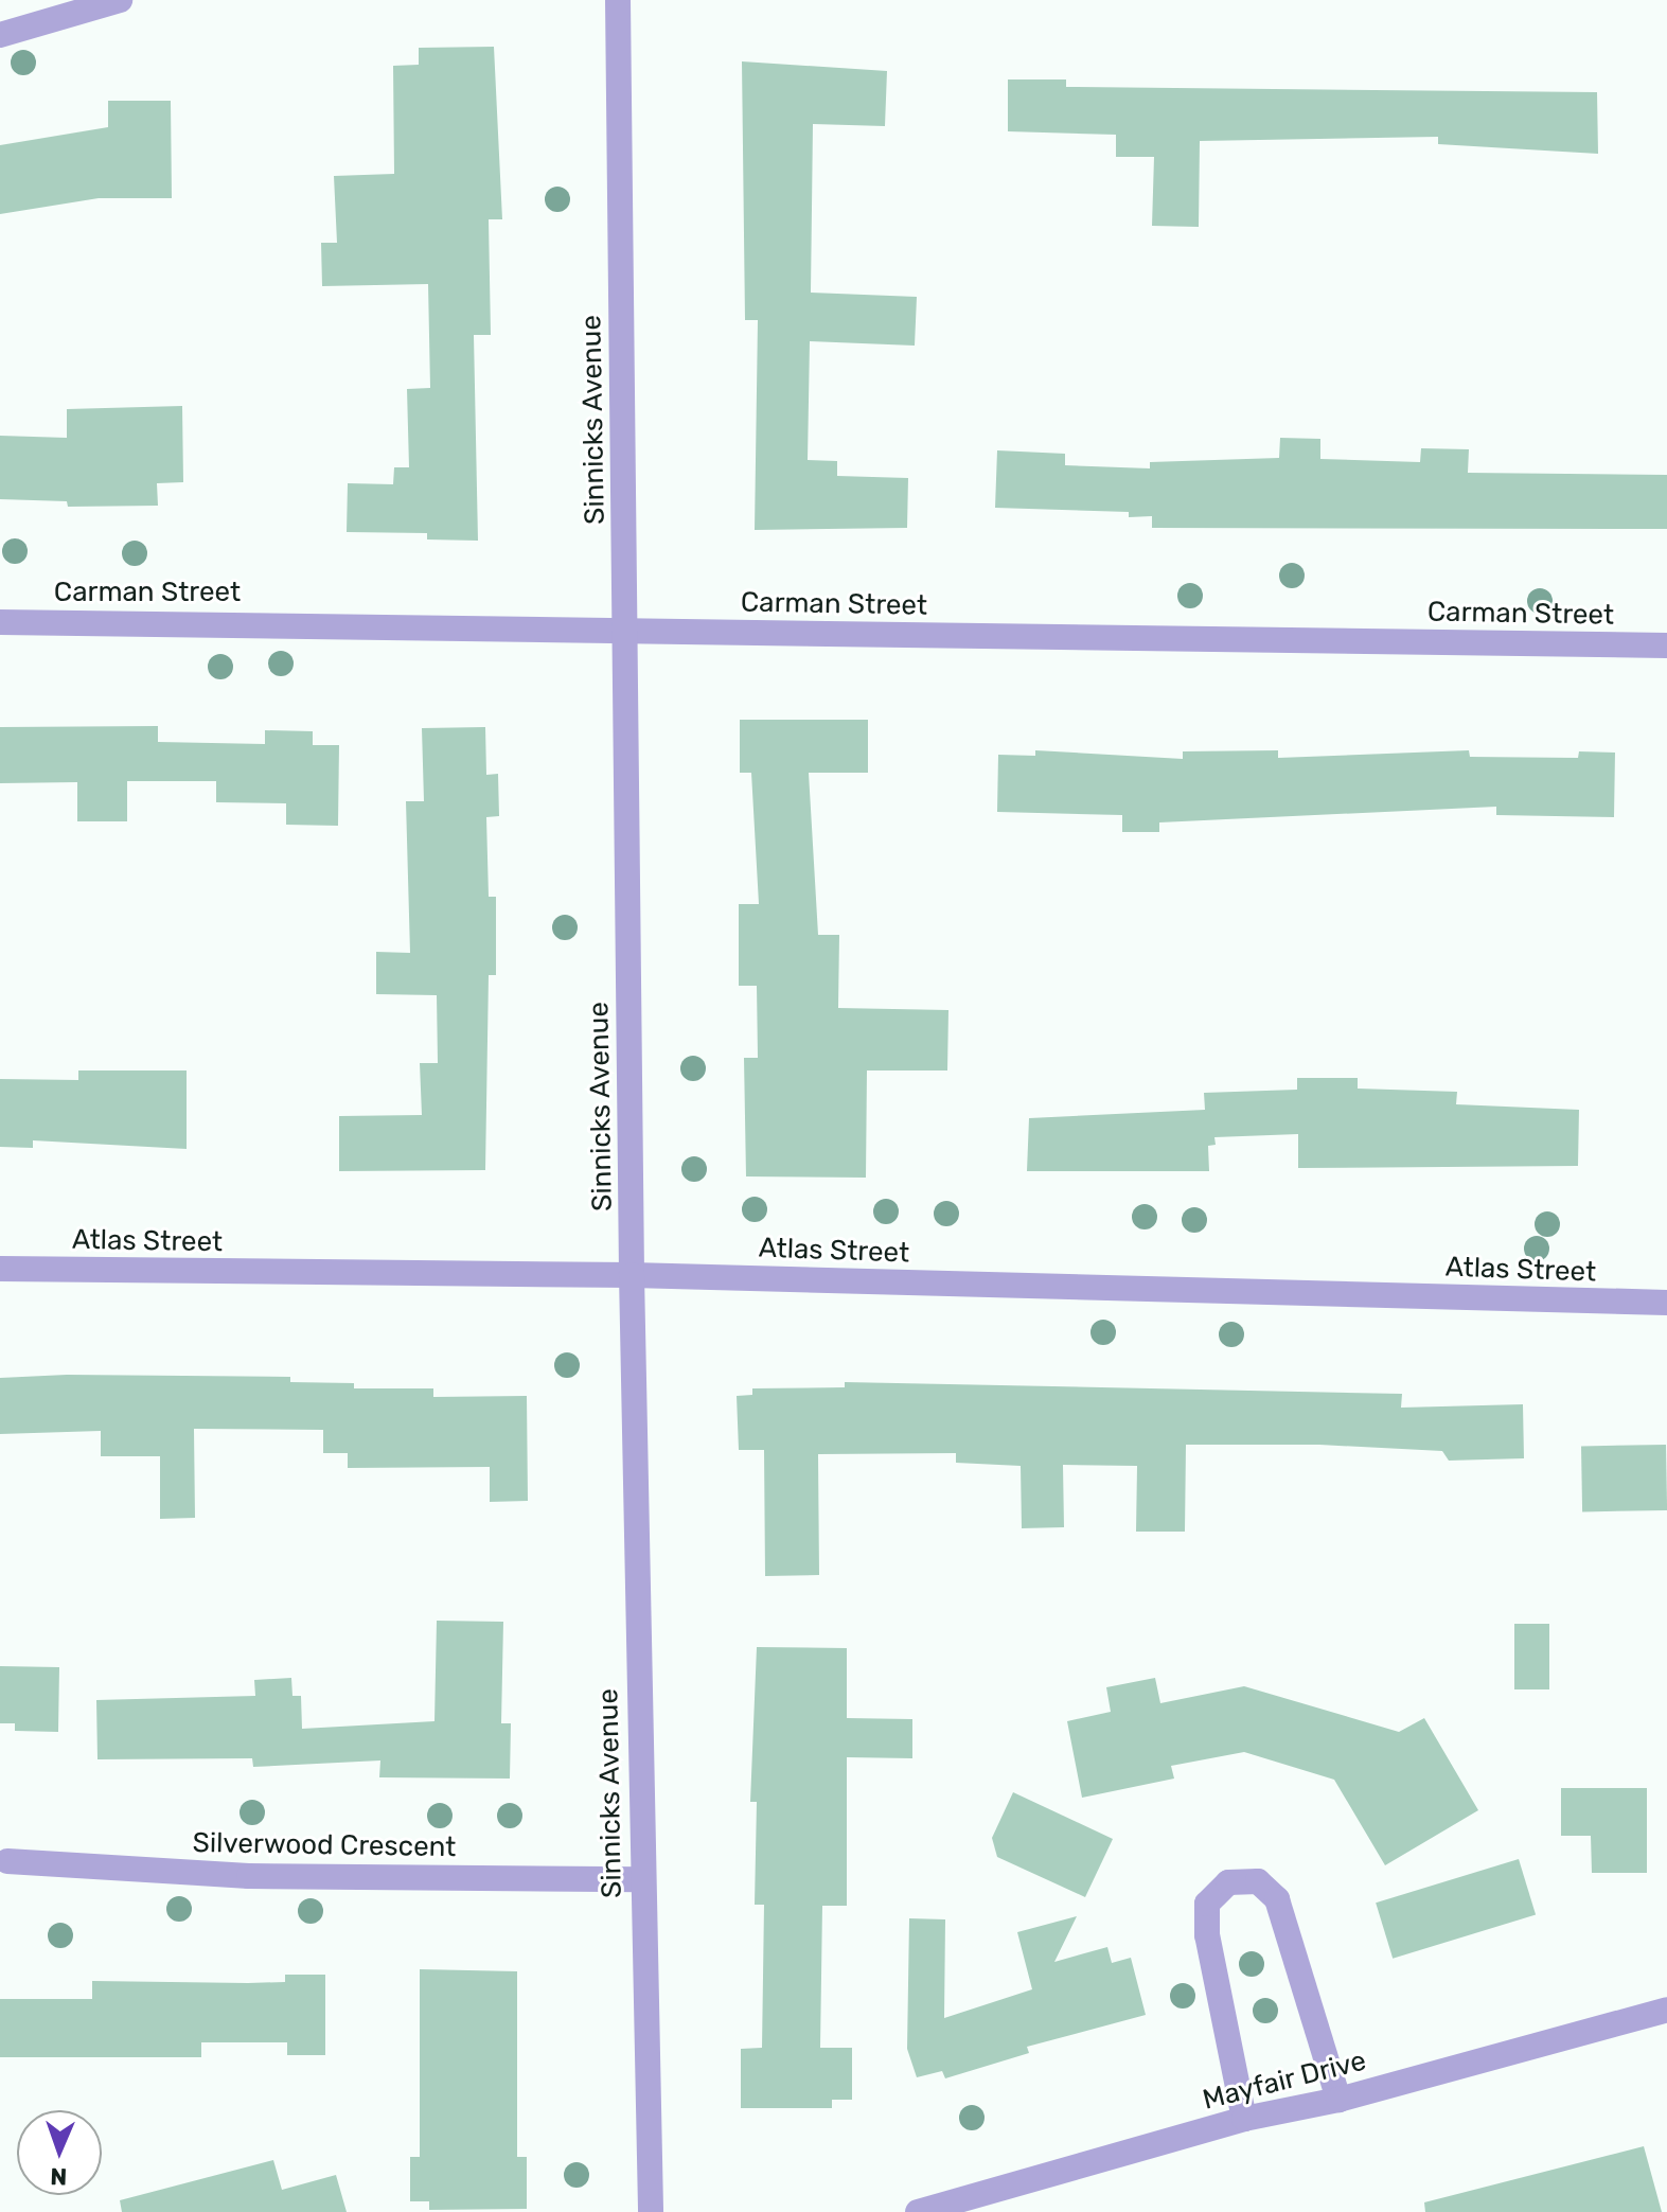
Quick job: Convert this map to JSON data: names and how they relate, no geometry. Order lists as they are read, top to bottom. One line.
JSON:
{"streets":{"street":["Sinnicks Avenue","Carman Street","Atlas Street","Silverwood Crescent","Mayfair Drive"]},"crossings":[["Sinnicks Avenue","Carman Street"],["Sinnicks Avenue","Atlas Street"],["Sinnicks Avenue","Silverwood Crescent"]],"north":"bottom"}
